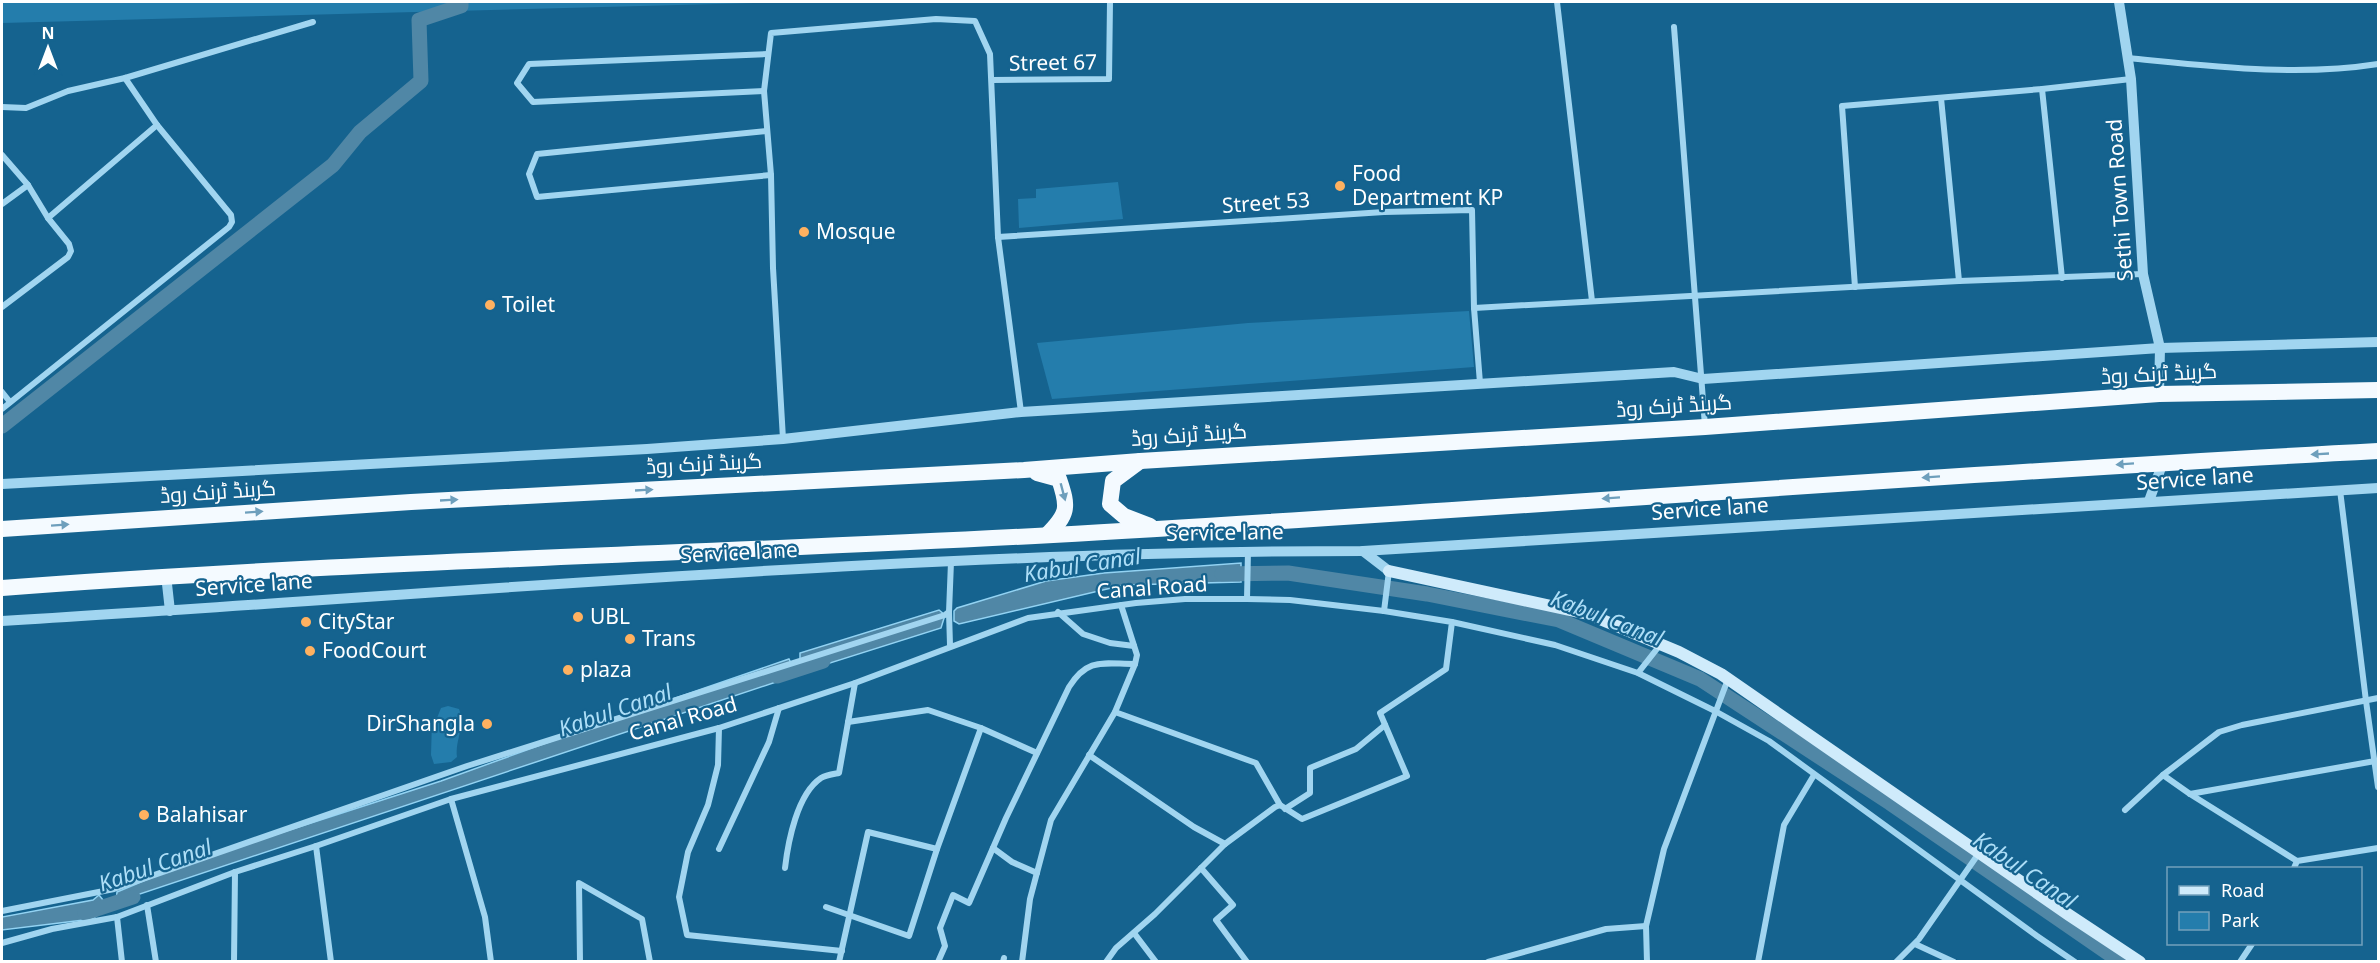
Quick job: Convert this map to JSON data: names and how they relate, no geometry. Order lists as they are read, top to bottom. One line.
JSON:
{"streets":{"highway":["گرینڈ ٹرنک روڈ"],"street":["Street 67","Sethi Town Road","Street 53","Service lane","Canal Road"]},"crossings":[["Sethi Town Road","گرینڈ ٹرنک روڈ"]],"water":["Kabul Canal"],"places":["Food Department KP","Mosque","Toilet","UBL","CityStar","Trans","FoodCourt","plaza","DirShangla","Balahisar"],"legend":["Road","Park"],"north":"top"}
